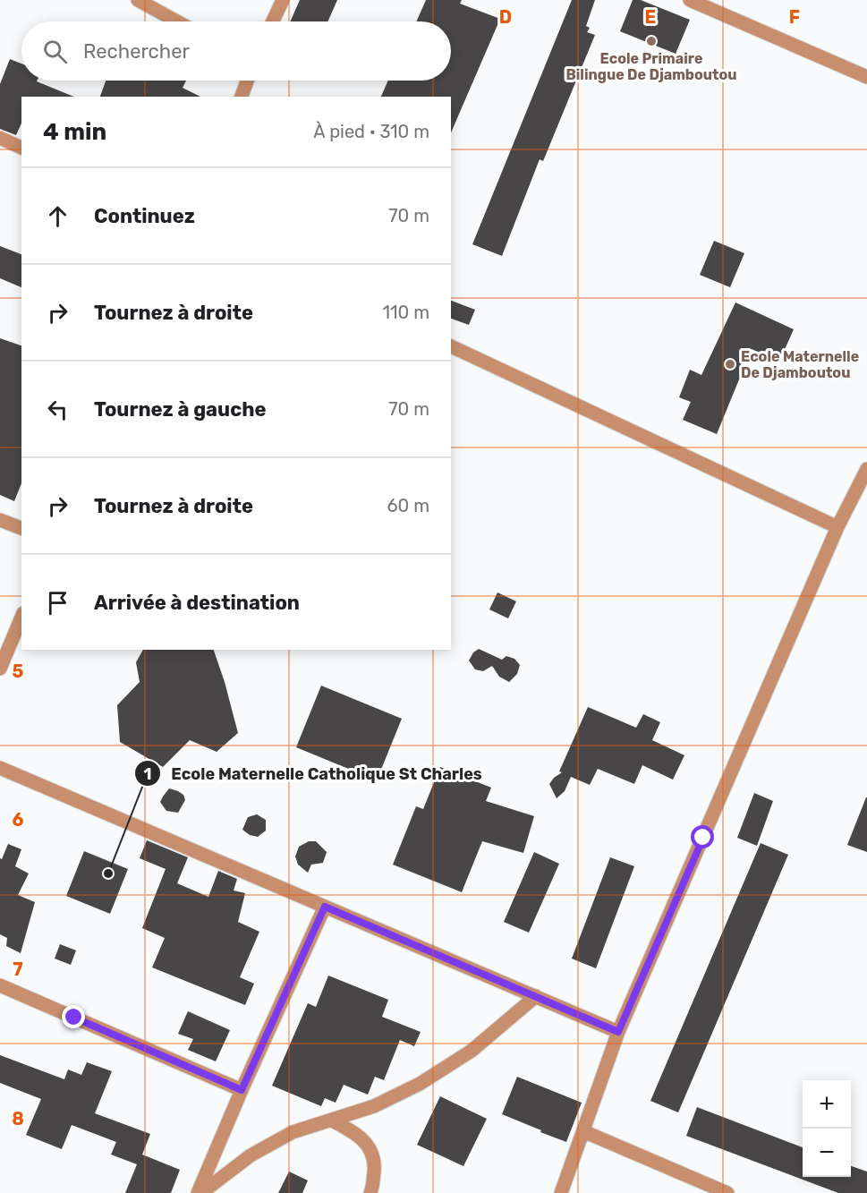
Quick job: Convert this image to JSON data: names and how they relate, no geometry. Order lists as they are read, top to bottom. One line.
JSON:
{"places":["Ecole Primaire Bilingue De Djamboutou","Ecole Maternelle De Djamboutou","Ecole Maternelle Catholique St Charles"],"page":{"search":"Rechercher","heading":["4 min","À pied · 310 m"],"list":[["Continuez","70 m"],["Tournez à droite","110 m"],["Tournez à gauche","70 m"],["Tournez à droite","60 m"],"Arrivée à destination"],"map_buttons":["+","−"]},"grid":{"columns":["D","E","F"],"rows":["5","6","7","8"]}}
